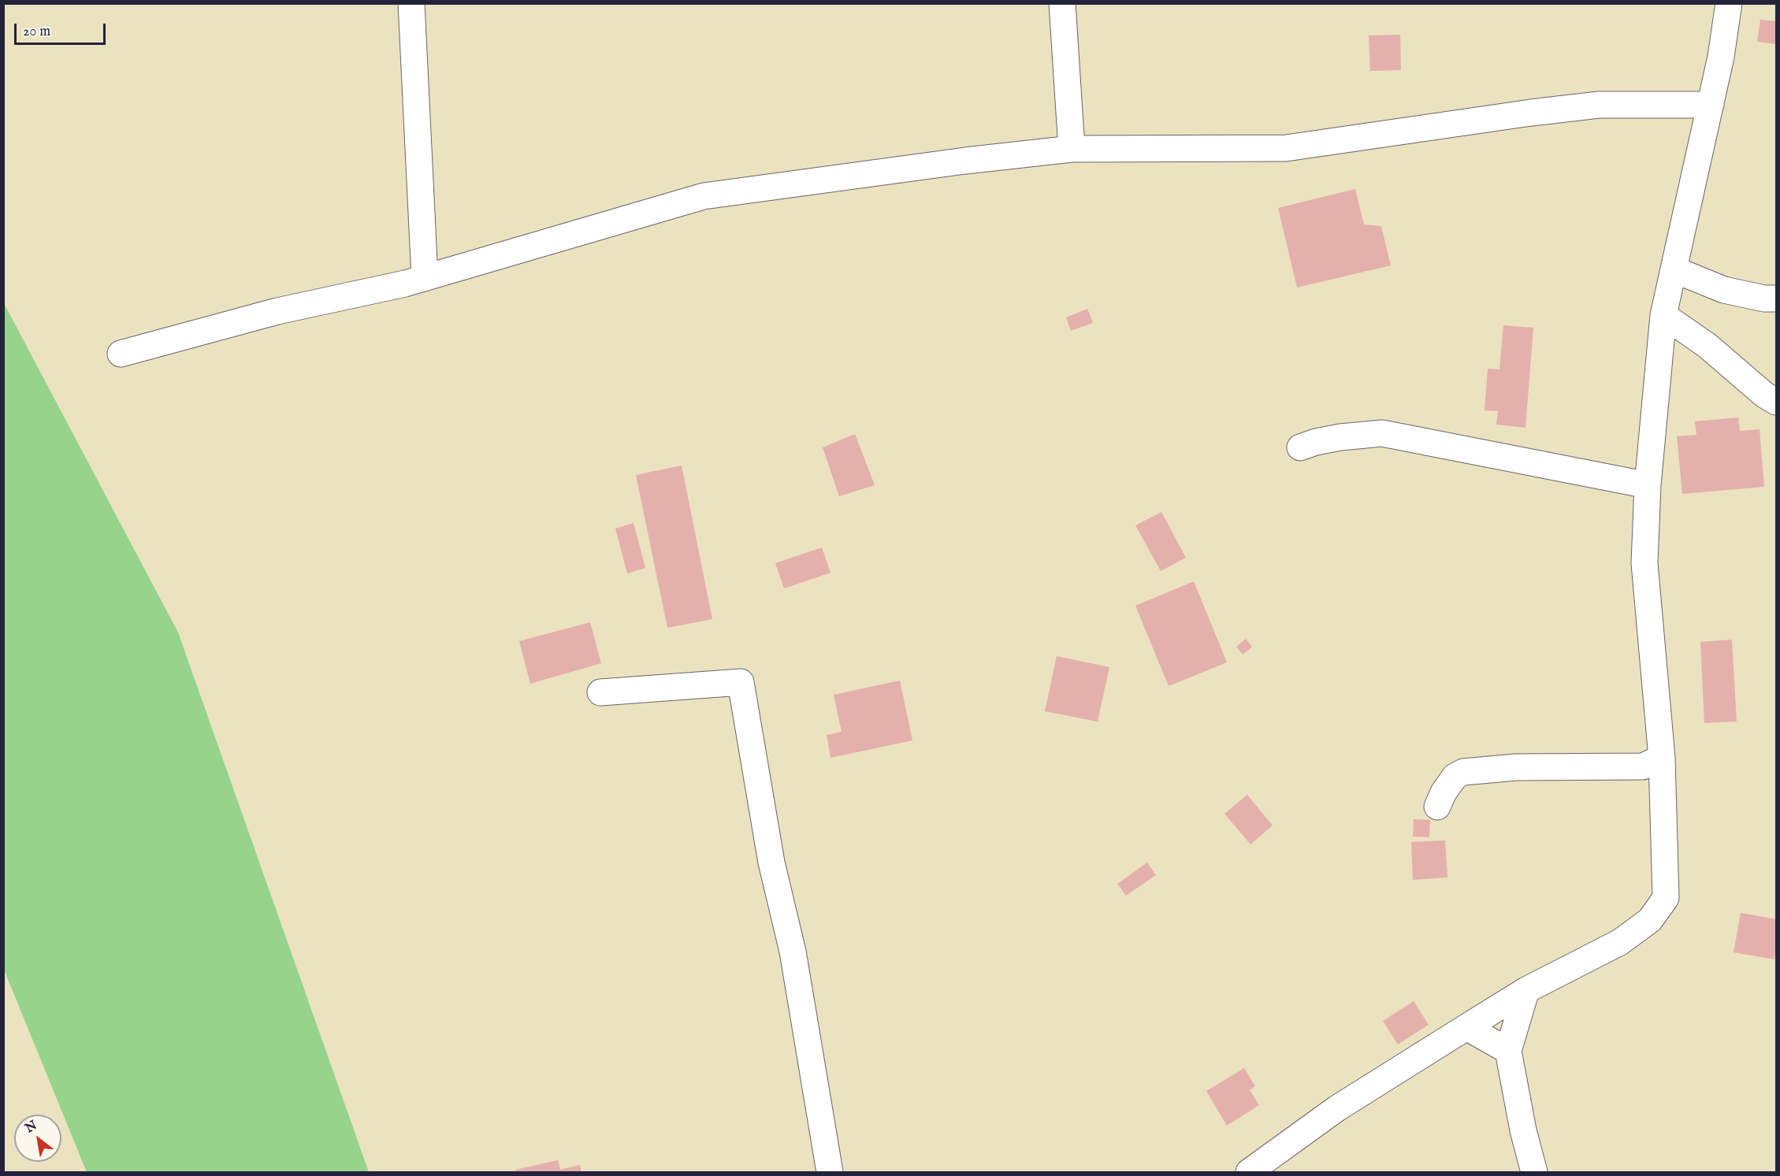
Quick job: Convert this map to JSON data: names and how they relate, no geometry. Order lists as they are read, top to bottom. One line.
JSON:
{"scale_bar":"20 m","north":"top left"}
